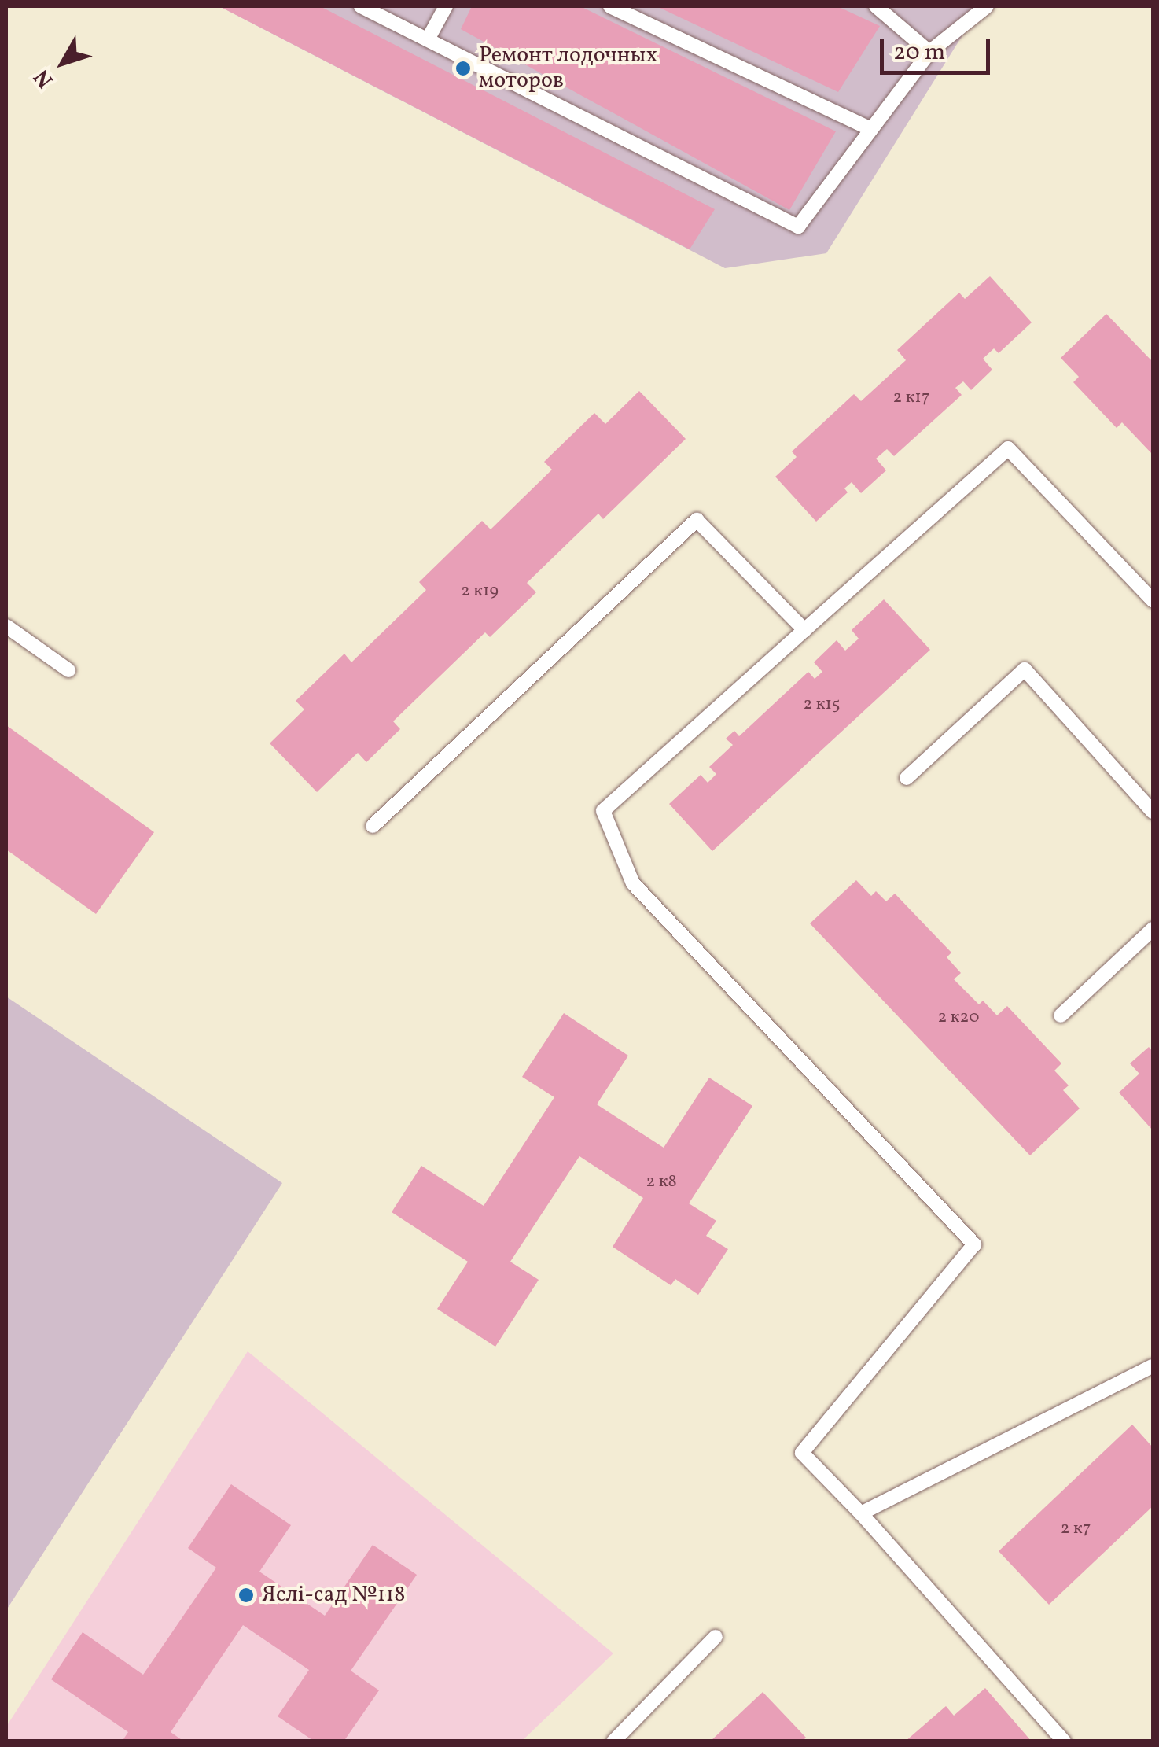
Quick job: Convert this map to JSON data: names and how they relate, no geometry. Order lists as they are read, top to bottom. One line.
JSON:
{"places":["Ремонт лодочных моторов","Яслі-сад №118"],"house_numbers":["2 к17","2 к19","2 к15","2 к20","2 к8","2 к7"],"scale_bar":"20 m","north":"bottom left"}
